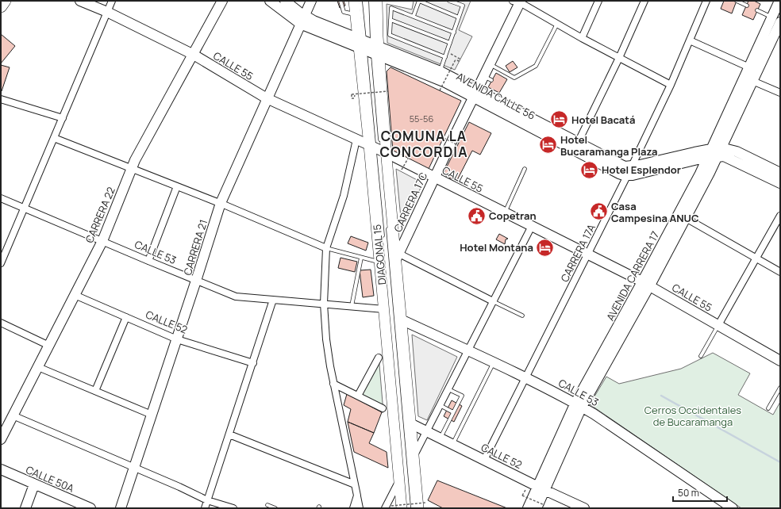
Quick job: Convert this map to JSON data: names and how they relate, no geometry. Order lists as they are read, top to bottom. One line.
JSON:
{"streets":{"main road":["DIAGONAL 15"],"street":["CALLE 55","AVENIDA CALLE 56","CARRERA 17C","CARRERA 22","CARRERA 21","CALLE 53","CARRERA 17A","AVENIDA CARRERA 17","CALLE 52","CALLE 50A"]},"crossings":[["CALLE 55","CARRERA 17C"],["CALLE 55","CARRERA 22"],["CALLE 55","CARRERA 21"],["CALLE 55","CARRERA 17A"],["CALLE 55","DIAGONAL 15"],["CALLE 55","AVENIDA CARRERA 17"],["AVENIDA CALLE 56","CARRERA 17C"],["AVENIDA CALLE 56","CARRERA 21"],["AVENIDA CALLE 56","CARRERA 17A"],["AVENIDA CALLE 56","DIAGONAL 15"],["AVENIDA CALLE 56","AVENIDA CARRERA 17"],["CARRERA 17C","DIAGONAL 15"],["CARRERA 22","CALLE 53"],["CARRERA 22","CALLE 52"],["CARRERA 21","CALLE 53"],["CARRERA 21","CALLE 52"],["CALLE 53","CARRERA 17A"],["CALLE 53","DIAGONAL 15"],["CALLE 53","AVENIDA CARRERA 17"],["CARRERA 17A","CALLE 52"],["DIAGONAL 15","CALLE 52"],["AVENIDA CARRERA 17","CALLE 52"]],"districts":["COMUNA LA CONCORDIA"],"parks":["Cerros Occidentales de Bucaramanga"],"places":{"hotel":["Hotel Bacatá","Hotel Bucaramanga Plaza","Hotel Esplendor","Hotel Montana"],"public building":["Casa Campesina ANUC","Copetran"]},"house_numbers":["55-56"],"scale_bar":"50 m"}
